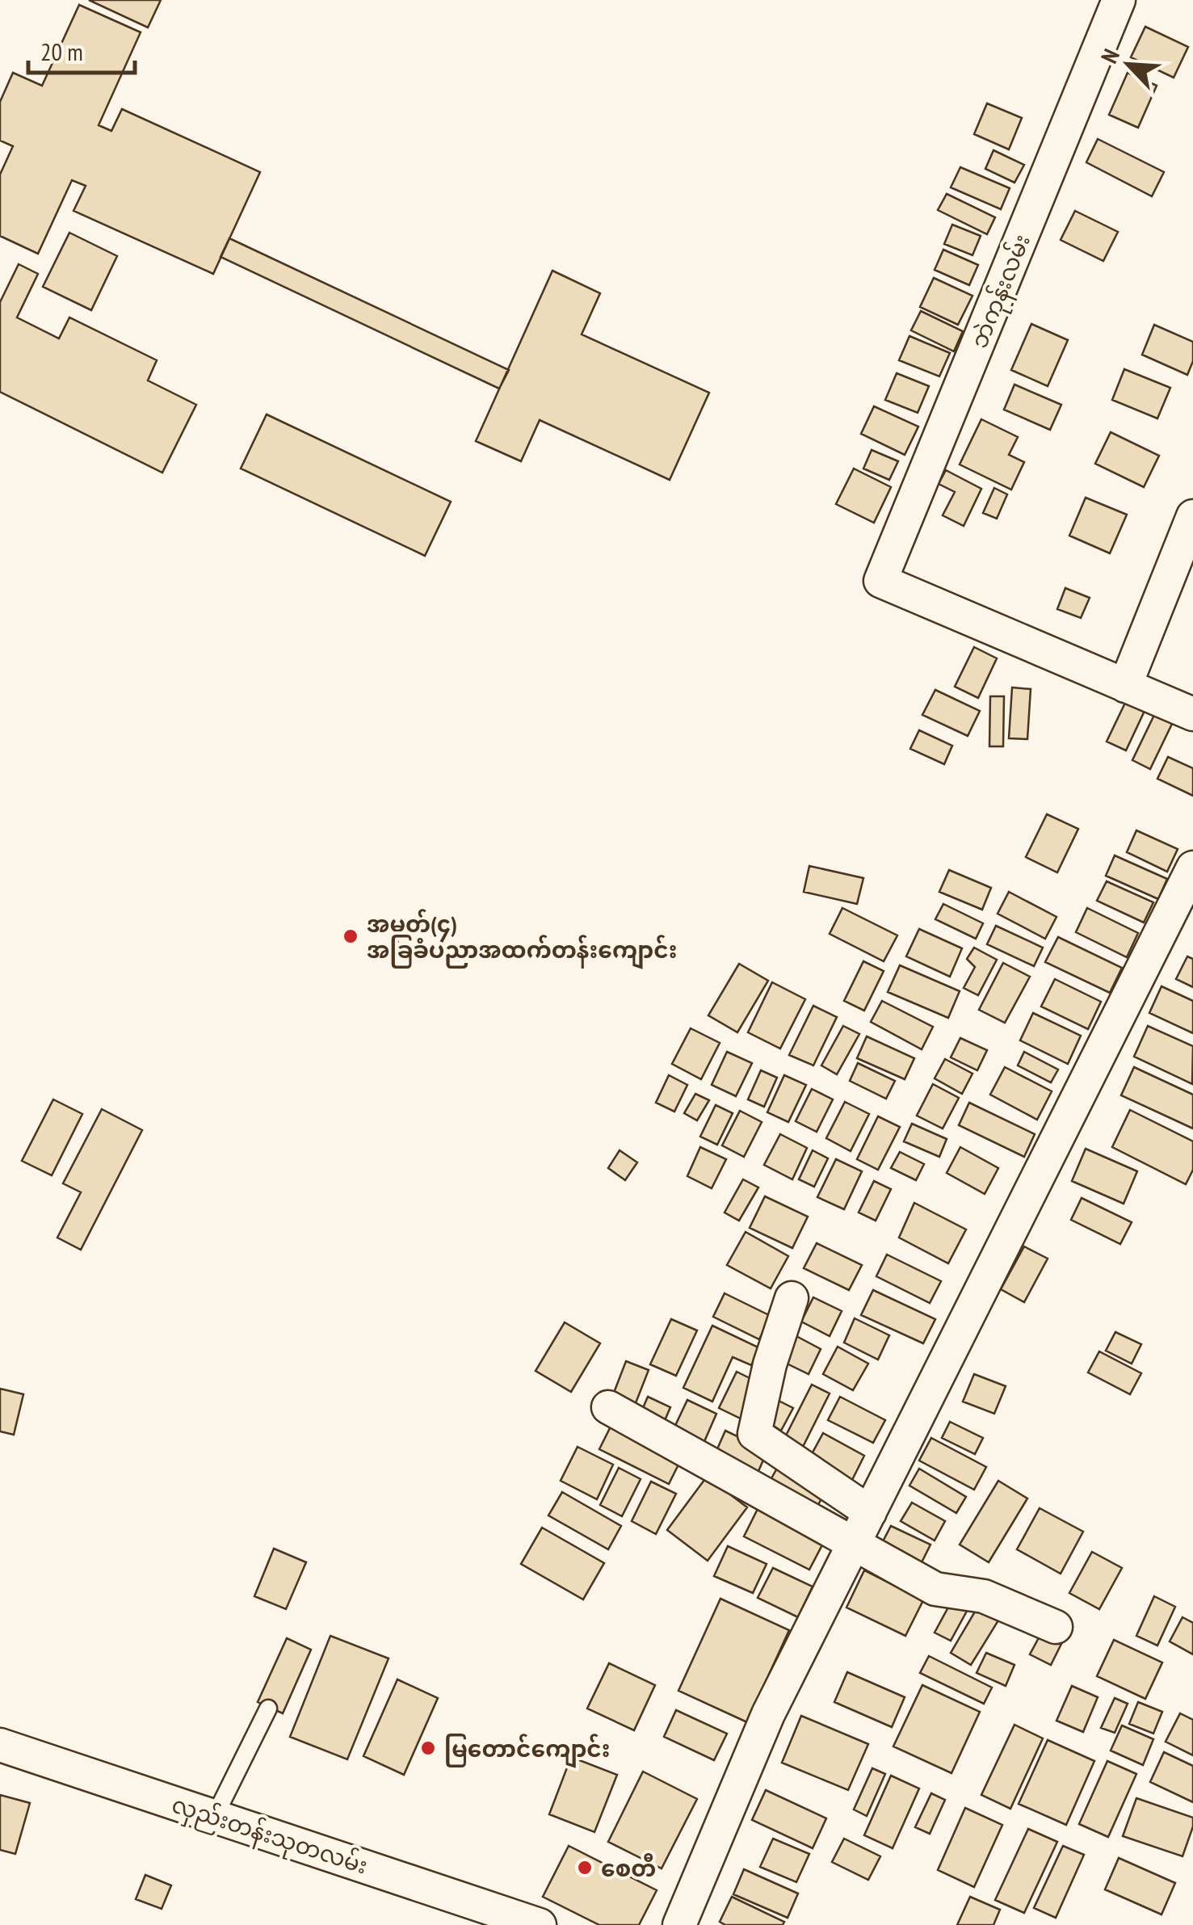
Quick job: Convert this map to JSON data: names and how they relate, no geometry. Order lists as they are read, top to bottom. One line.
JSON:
{"streets":{"street":["ဘဲကုန်းလမ်း","လှည်းတန်းသုတလမ်း"]},"places":["အမှတ်(၄) အခြခံပညာအထက်တန်းကျောင်း","မြတောင်ကျောင်း","စေတီ"],"scale_bar":"20 m","north":"top left"}
